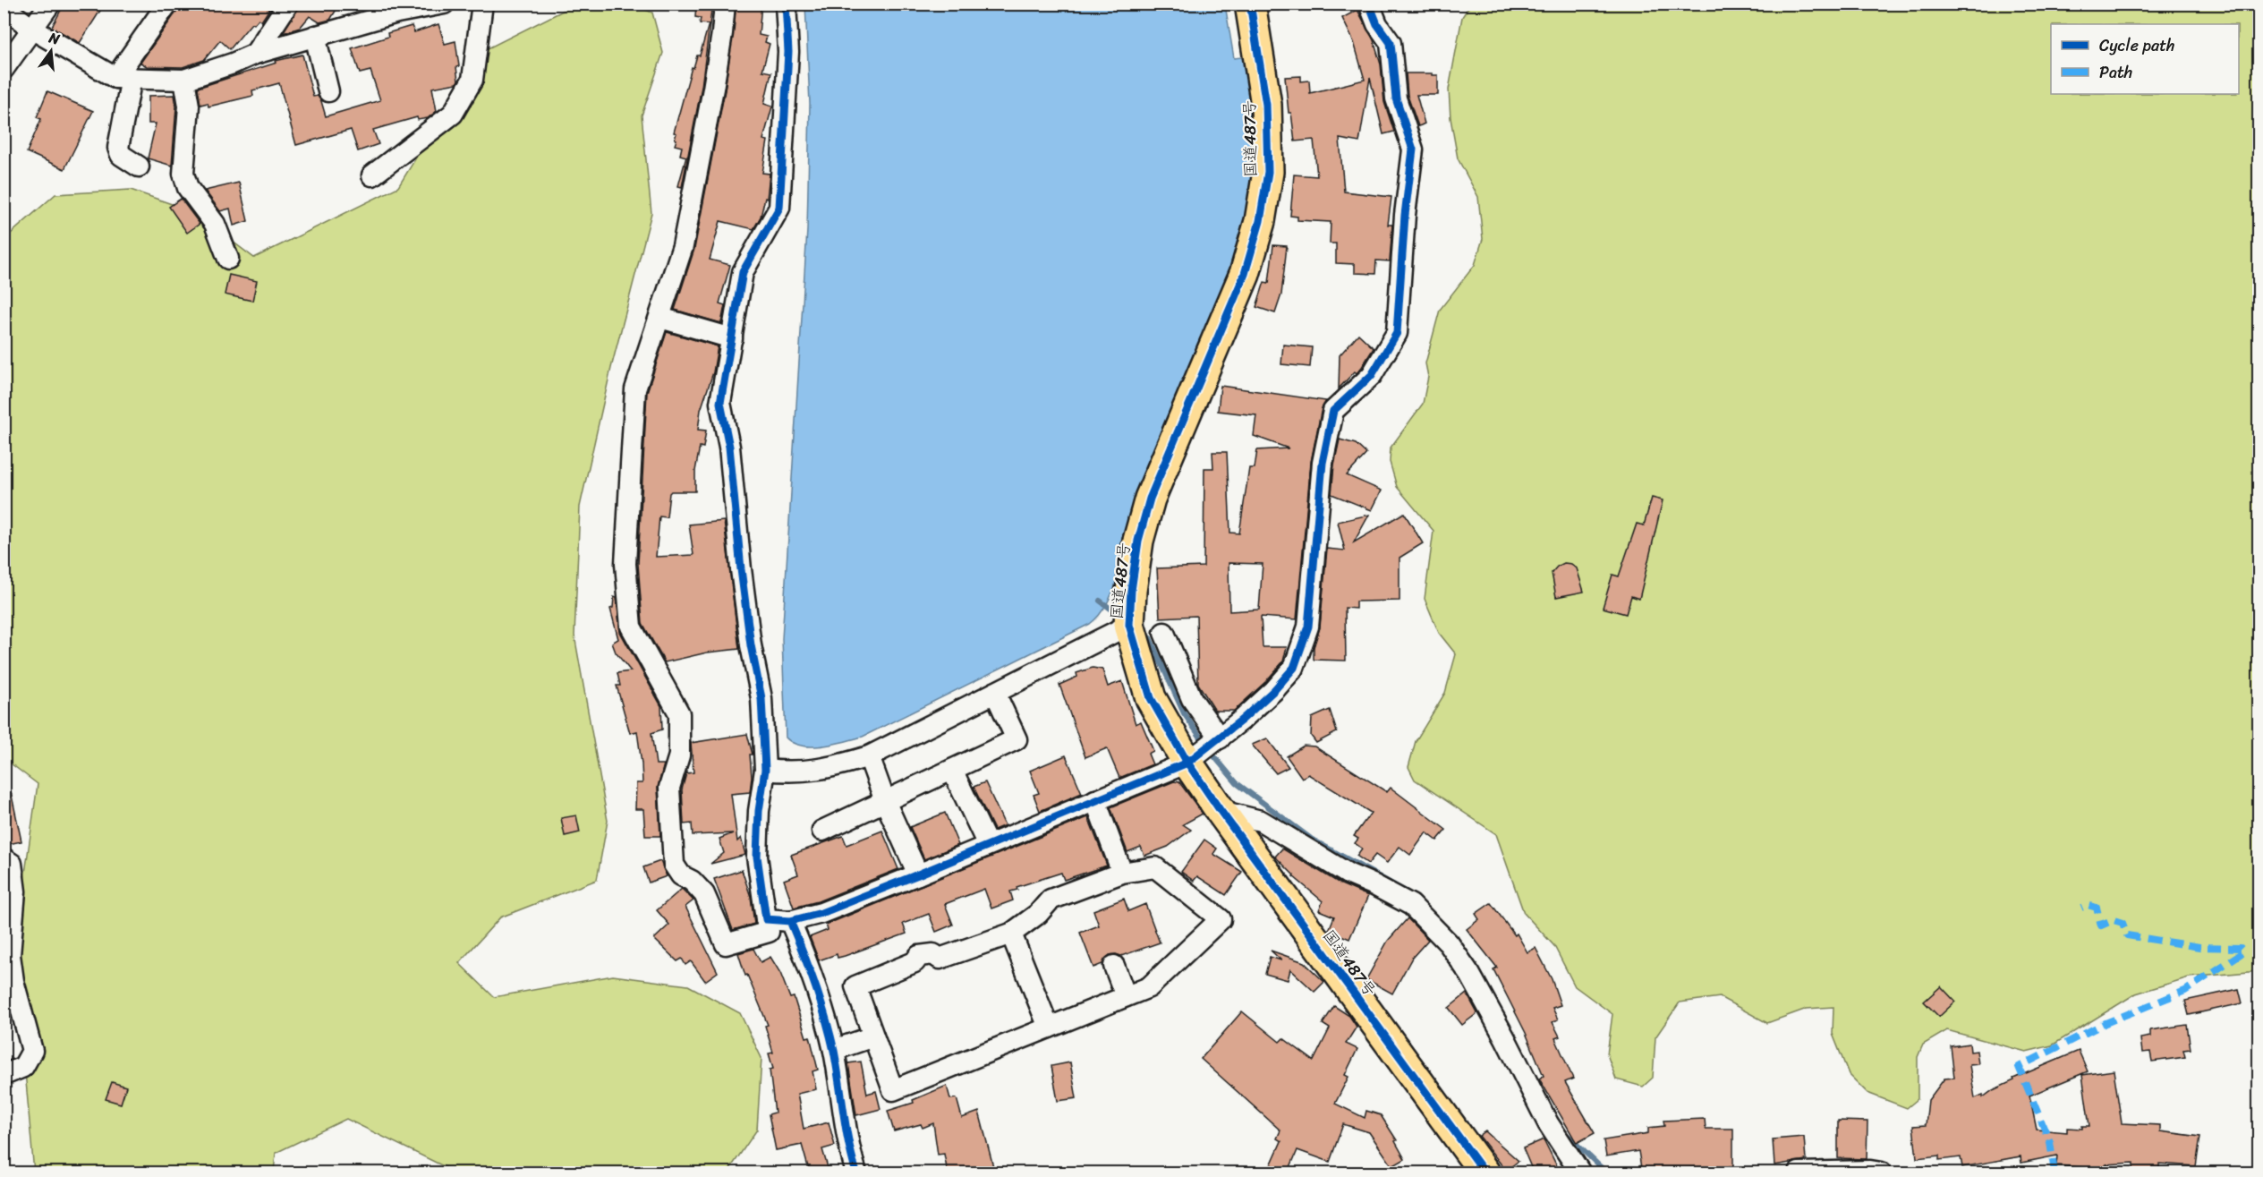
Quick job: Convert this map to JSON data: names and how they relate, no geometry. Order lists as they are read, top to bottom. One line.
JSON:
{"streets":{"highway":["国道487号"]},"legend":["Cycle path","Path"],"north":"top"}
